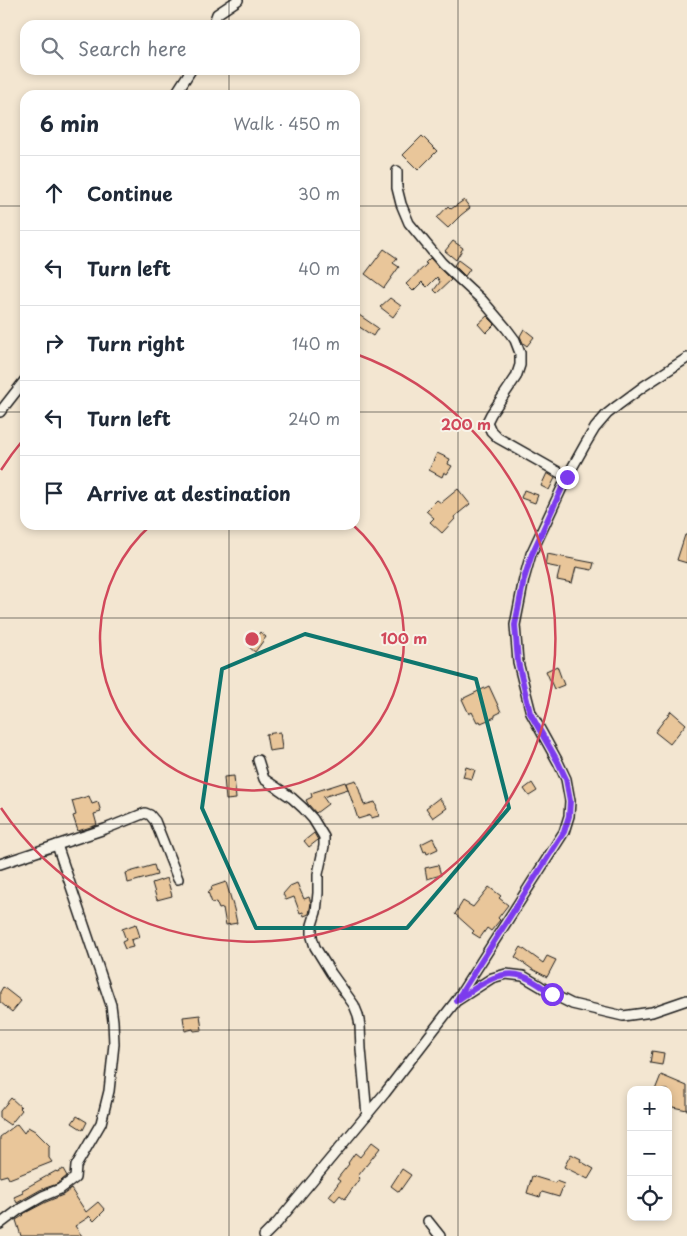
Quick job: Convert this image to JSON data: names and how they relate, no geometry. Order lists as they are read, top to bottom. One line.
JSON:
{"page":{"search":"Search here","heading":["6 min","Walk · 450 m"],"list":[["Continue","30 m"],["Turn left","40 m"],["Turn right","140 m"],["Turn left","240 m"],"Arrive at destination"],"map_buttons":["+","−"]},"rings":["200 m","100 m"]}
